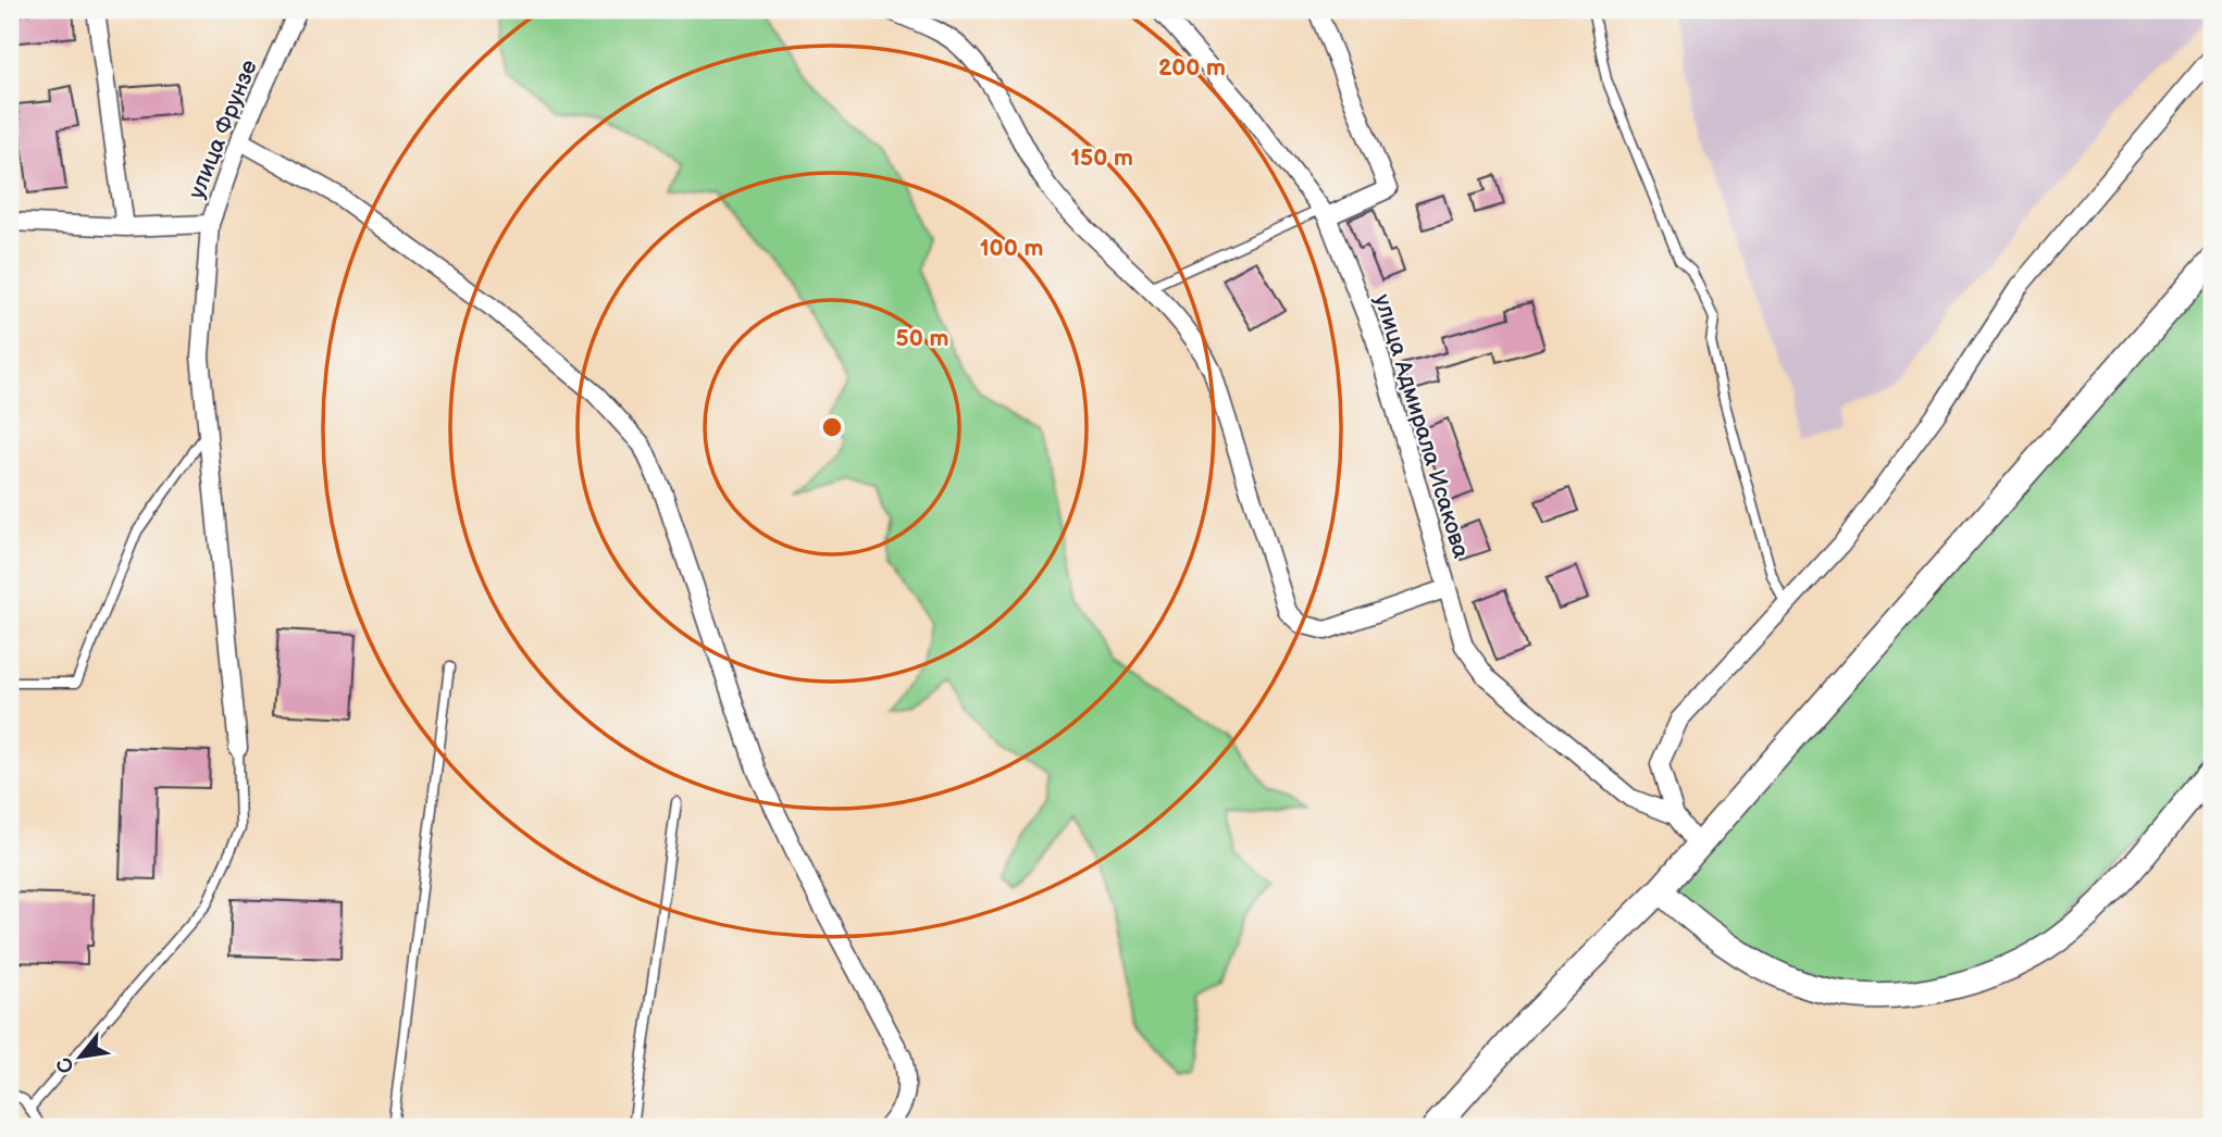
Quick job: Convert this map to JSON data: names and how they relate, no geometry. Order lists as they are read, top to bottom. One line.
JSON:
{"streets":{"street":["улица Фрунзе","улица Адмирала Исакова"]},"north":"bottom left","rings":["200 m","150 m","100 m","50 m"]}
